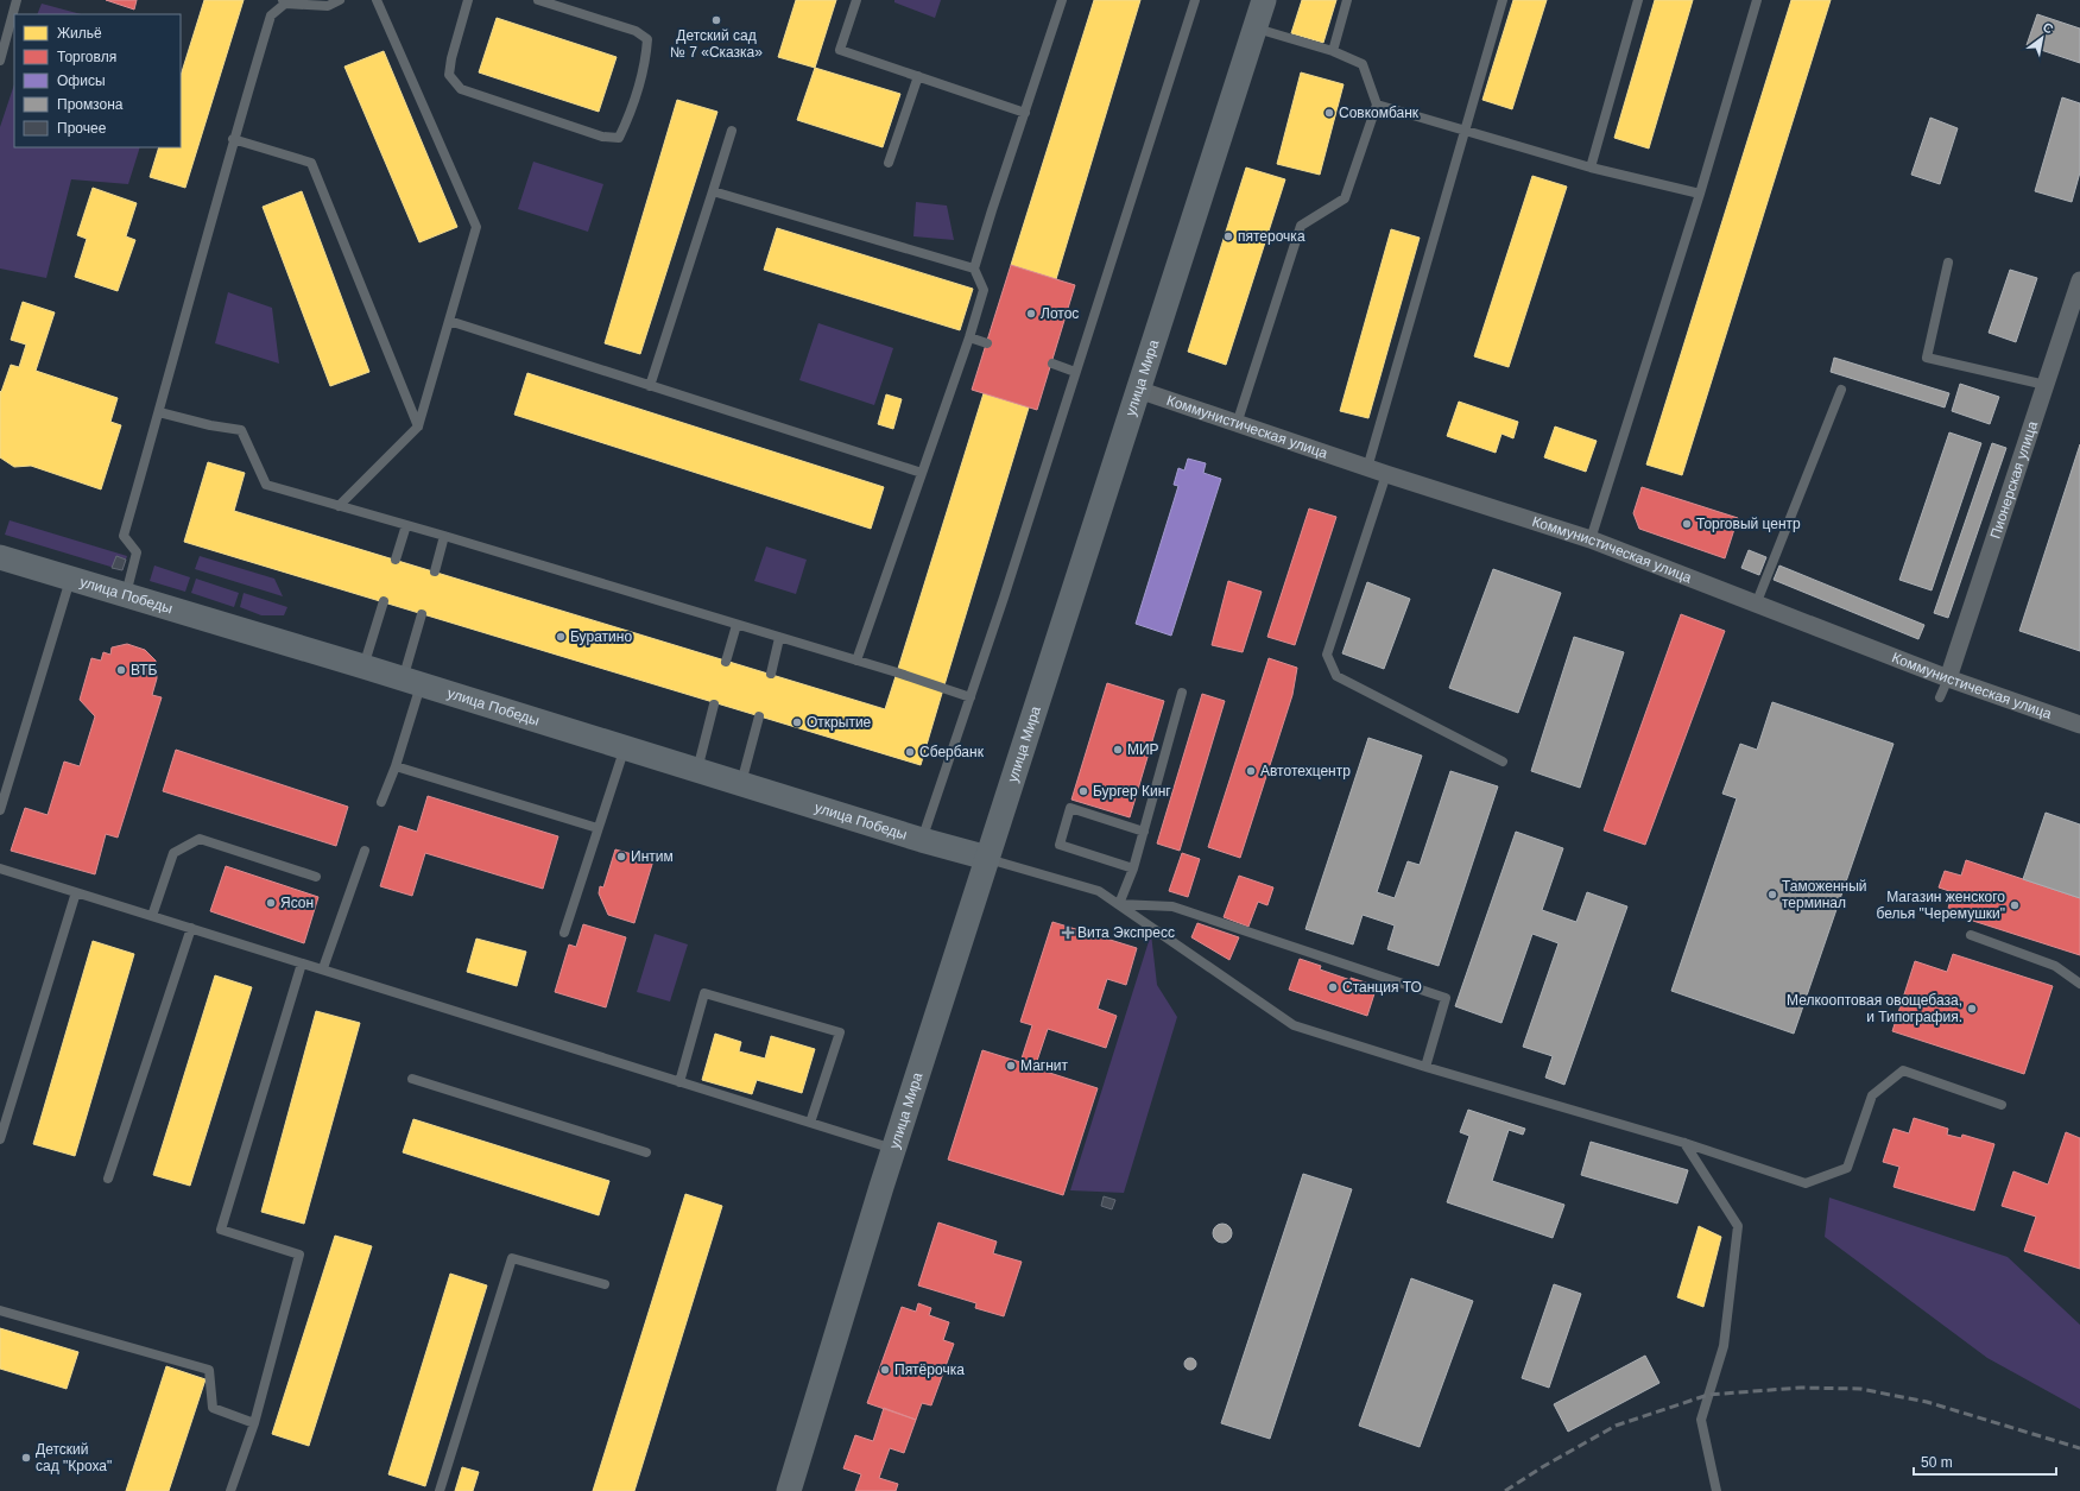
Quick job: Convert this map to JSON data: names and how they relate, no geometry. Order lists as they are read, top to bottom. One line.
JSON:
{"streets":{"main road":["улица Мира","улица Победы"],"street":["Коммунистическая улица","Пионерская улица"]},"crossings":[["улица Мира","Коммунистическая улица"],["улица Мира","улица Победы"],["Коммунистическая улица","Пионерская улица"]],"places":{"other":["Детский сад № 7 «Сказка»","Совкомбанк","пятерочка","Лотос","Торговый центр","Буратино","ВТБ","Открытие","МИР","Сбербанк","Автотехцентр","Бургер Кинг","Интим","Таможенный терминал","Ясон","Магазин женского белья \"Черемушки\"","Станция ТО","Мелкооптовая овощебаза, и Типография.","Магнит","Пятёрочка","Детский сад \"Кроха\""],"health":["Вита Экспресс"]},"legend":["Жильё","Торговля","Офисы","Промзона","Прочее"],"scale_bar":"50 m","north":"top right"}
